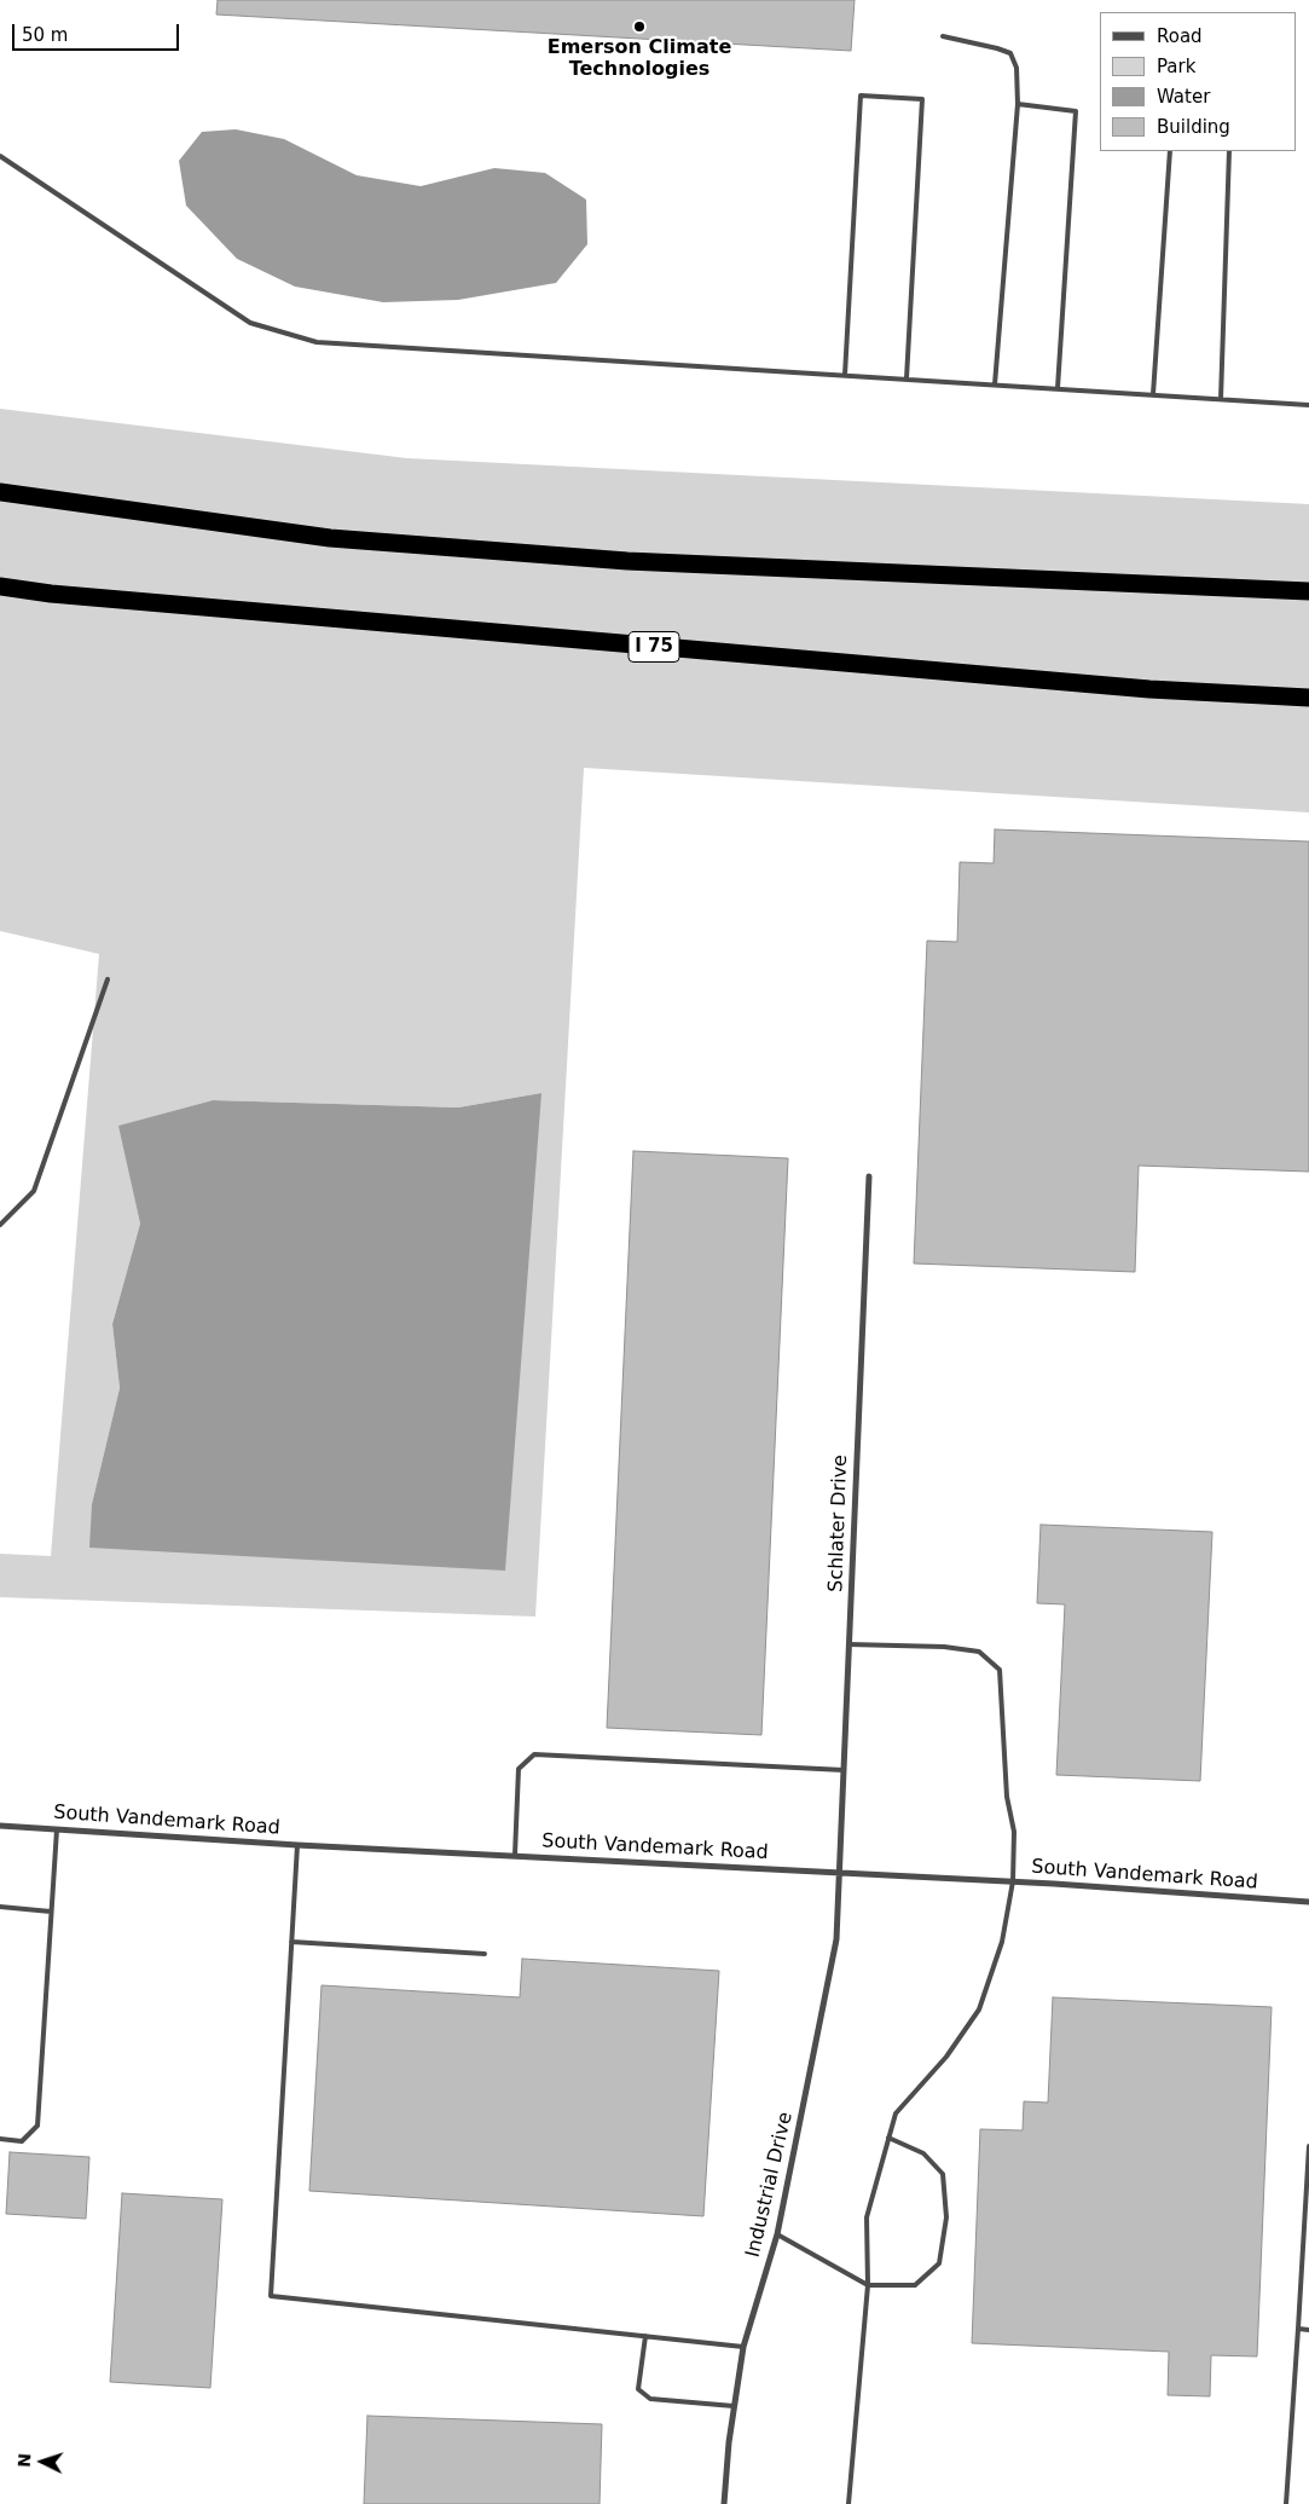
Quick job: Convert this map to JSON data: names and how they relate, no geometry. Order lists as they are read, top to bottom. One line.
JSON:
{"streets":{"highway":["I 75"],"street":["Schlater Drive","South Vandemark Road","Industrial Drive"]},"crossings":[["Schlater Drive","South Vandemark Road"],["Schlater Drive","Industrial Drive"],["South Vandemark Road","Industrial Drive"]],"places":["Emerson Climate Technologies"],"legend":["Road","Park","Water","Building"],"scale_bar":"50 m","north":"left"}
